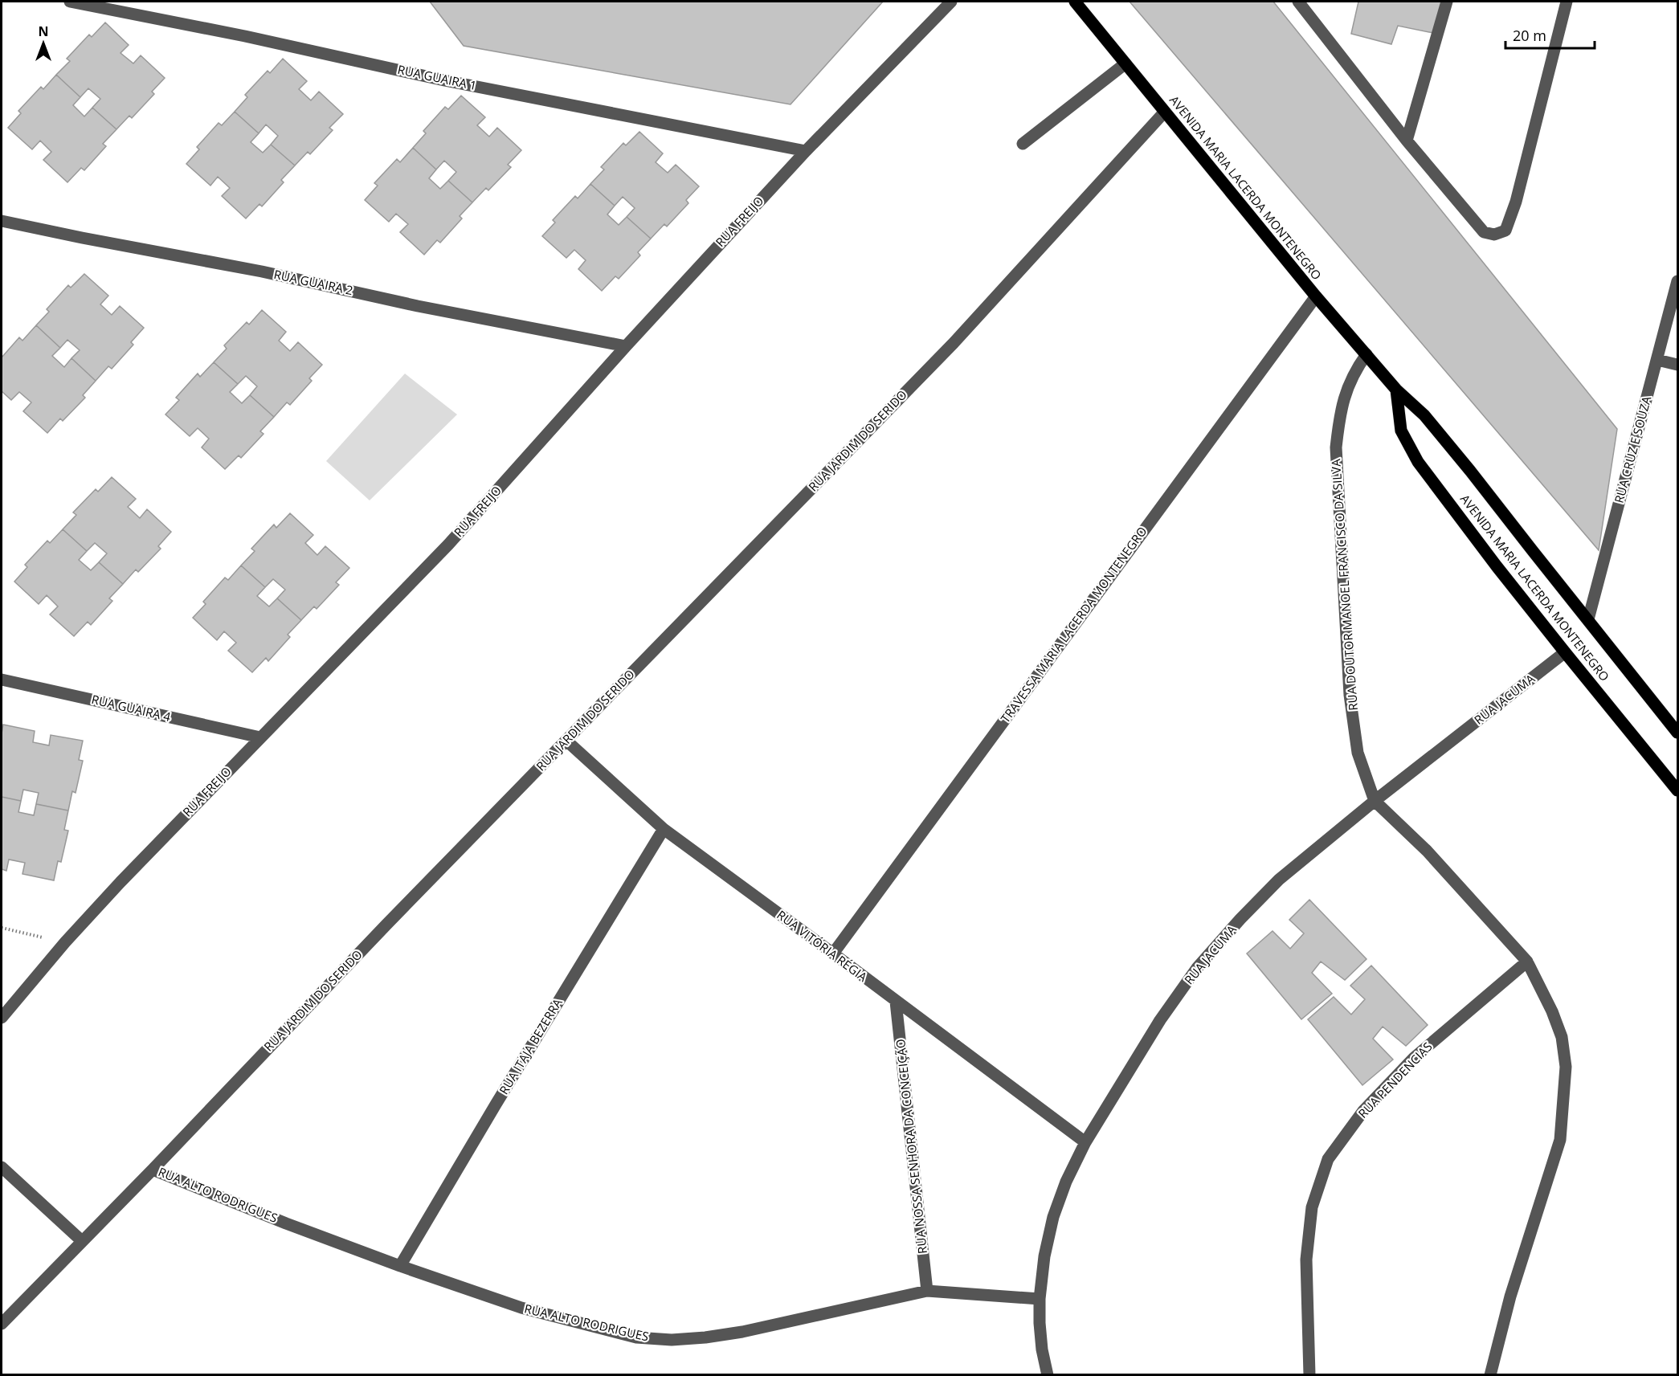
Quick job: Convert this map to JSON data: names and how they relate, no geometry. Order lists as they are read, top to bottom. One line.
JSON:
{"streets":{"main road":["AVENIDA MARIA LACERDA MONTENEGRO"],"street":["RUA GUAIRA 1","RUA FREIJO","RUA GUAIRA 2","RUA JARDIM DO SERIDO","RUA CRUZ E SOUZA","RUA DOUTOR MANOEL FRANCISCO DA SILVA","TRAVESSA MARIA LACERDA MONTENEGRO","RUA JACUMA","RUA GUAIRA 4","RUA VITÓRIA RÉGIA","RUA ITAJA BEZERRA","RUA PENDENCIAS","RUA NOSSA SENHORA DA CONCEIÇÃO","RUA ALTO RODRIGUES"]},"crossings":[["RUA GUAIRA 1","RUA FREIJO"],["AVENIDA MARIA LACERDA MONTENEGRO","RUA JARDIM DO SERIDO"],["AVENIDA MARIA LACERDA MONTENEGRO","RUA CRUZ E SOUZA"],["AVENIDA MARIA LACERDA MONTENEGRO","RUA DOUTOR MANOEL FRANCISCO DA SILVA"],["AVENIDA MARIA LACERDA MONTENEGRO","TRAVESSA MARIA LACERDA MONTENEGRO"],["AVENIDA MARIA LACERDA MONTENEGRO","RUA JACUMA"],["RUA FREIJO","RUA GUAIRA 2"],["RUA FREIJO","RUA GUAIRA 4"],["RUA JARDIM DO SERIDO","RUA VITÓRIA RÉGIA"],["RUA JARDIM DO SERIDO","RUA ALTO RODRIGUES"],["RUA DOUTOR MANOEL FRANCISCO DA SILVA","RUA JACUMA"],["RUA DOUTOR MANOEL FRANCISCO DA SILVA","RUA PENDENCIAS"],["TRAVESSA MARIA LACERDA MONTENEGRO","RUA VITÓRIA RÉGIA"],["RUA JACUMA","RUA VITÓRIA RÉGIA"],["RUA JACUMA","RUA ALTO RODRIGUES"],["RUA VITÓRIA RÉGIA","RUA ITAJA BEZERRA"],["RUA VITÓRIA RÉGIA","RUA NOSSA SENHORA DA CONCEIÇÃO"],["RUA ITAJA BEZERRA","RUA ALTO RODRIGUES"],["RUA NOSSA SENHORA DA CONCEIÇÃO","RUA ALTO RODRIGUES"]],"scale_bar":"20 m","north":"top"}
